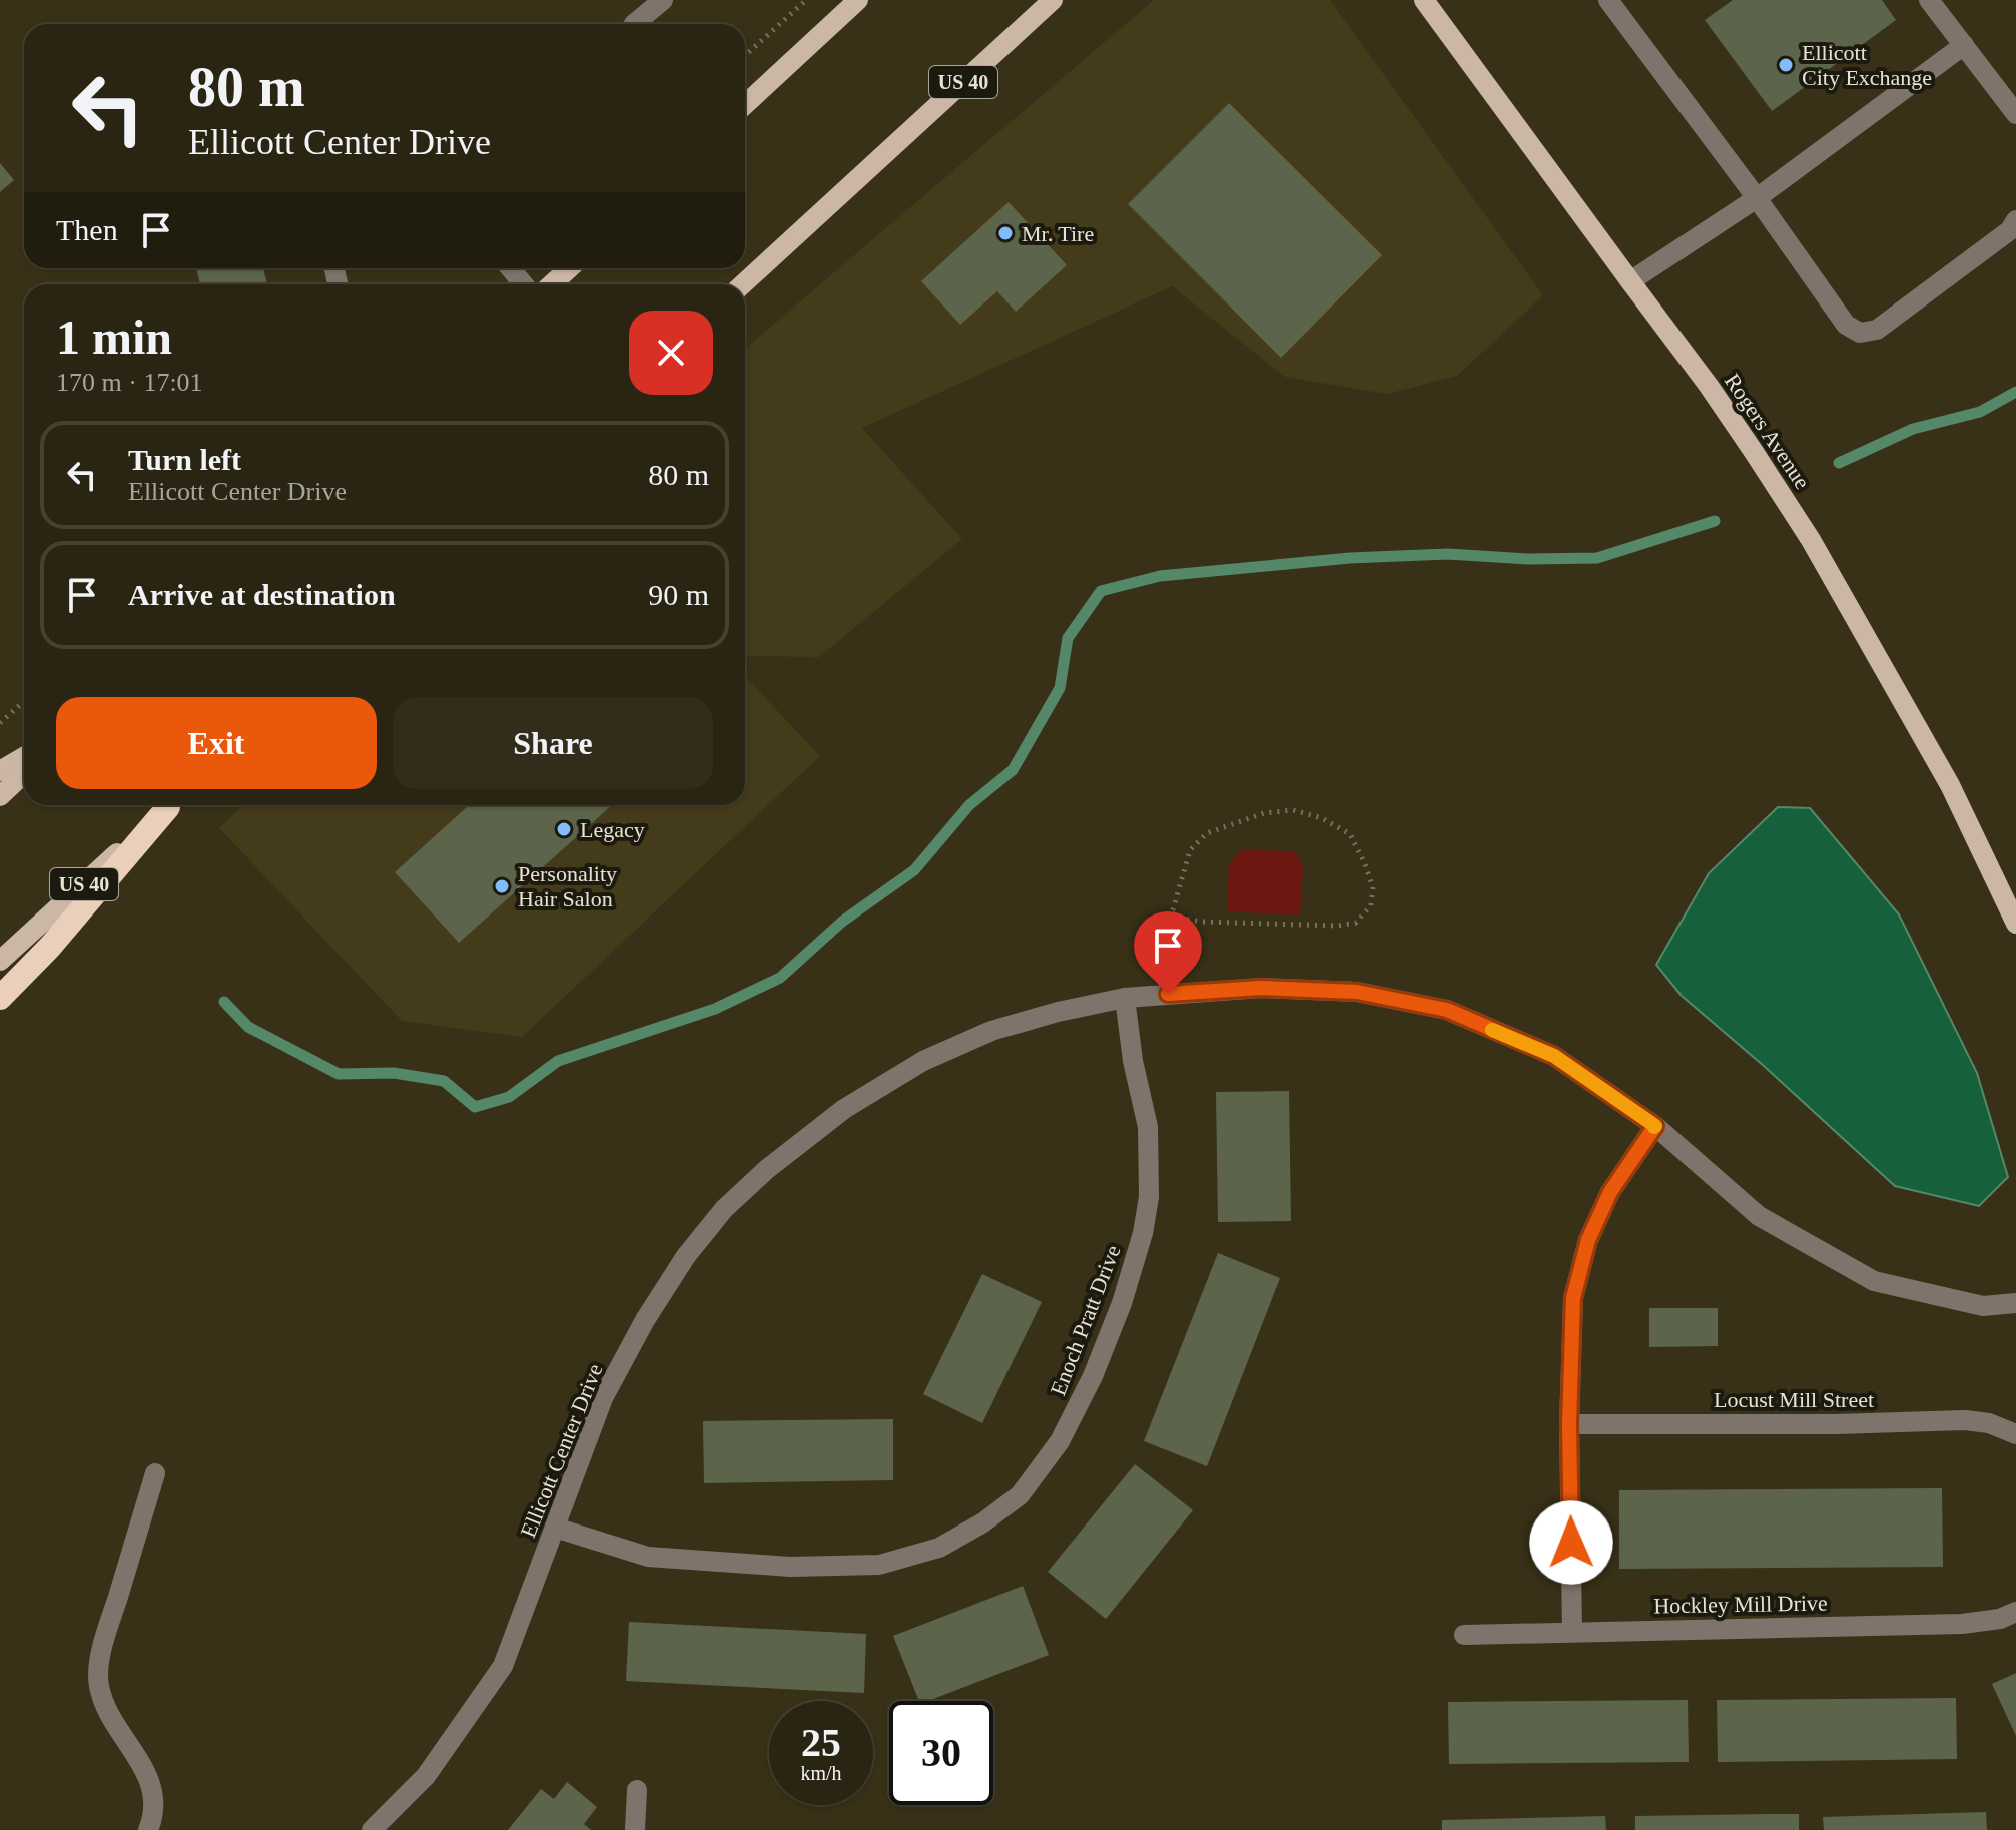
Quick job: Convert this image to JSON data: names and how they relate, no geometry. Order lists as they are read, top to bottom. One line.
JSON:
{"streets":{"main road":["US 40","Rogers Avenue"],"street":["Enoch Pratt Drive","Locust Mill Street","Ellicott Center Drive","Hockley Mill Drive"]},"crossings":[["Enoch Pratt Drive","Ellicott Center Drive"]],"places":["Ellicott City Exchange","Mr. Tire","Legacy","Personality Hair Salon"],"page":{"turn":["80 m","Ellicott Center Drive"],"then":"Then","heading":["1 min","170 m · 17:01"],"list":[{"name":"Turn left","note":"Ellicott Center Drive","value":"80 m"},{"name":"Arrive at destination","value":"90 m"}],"buttons":["Exit","Share"],"speed":"25 km/h","limit":"30"}}
